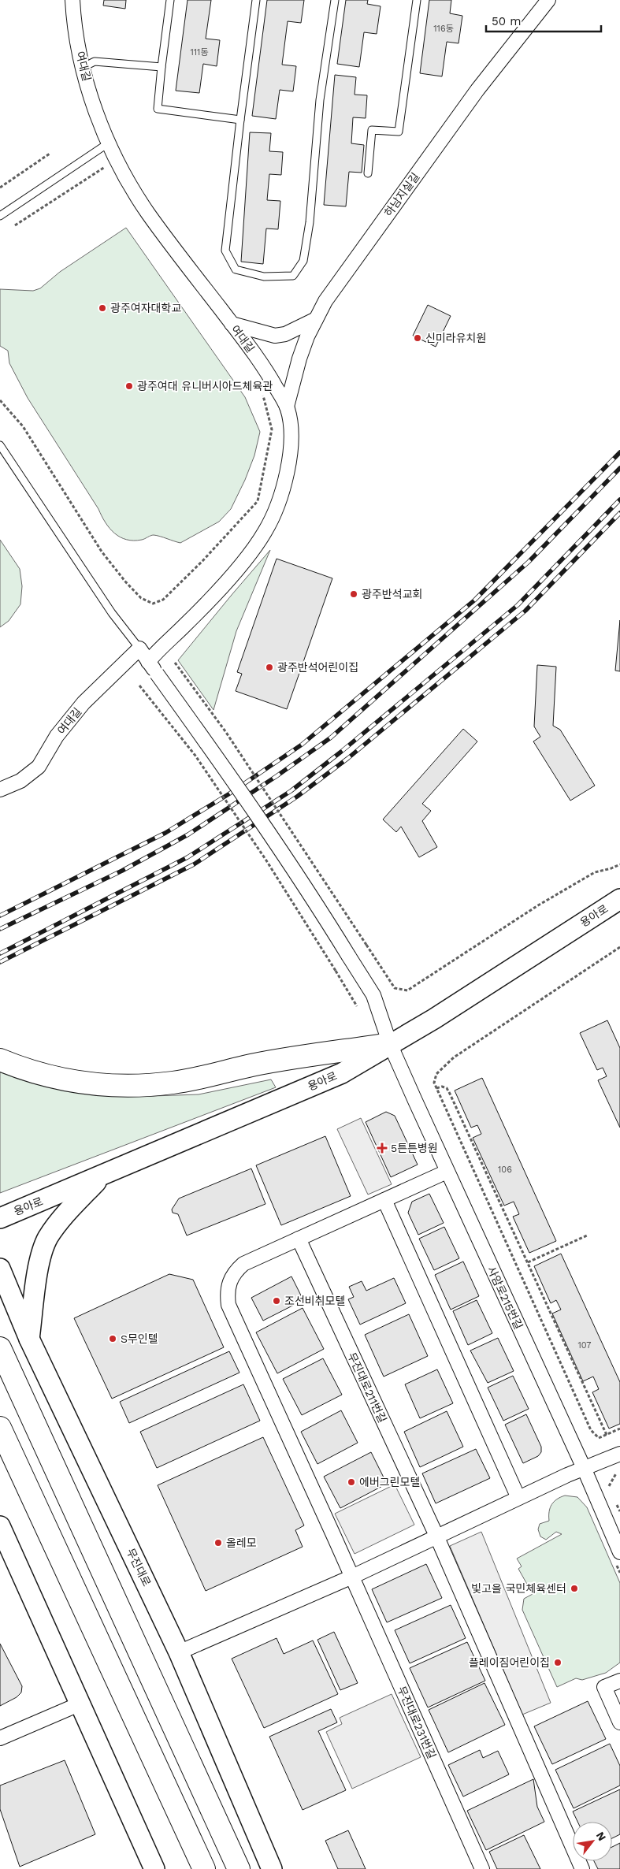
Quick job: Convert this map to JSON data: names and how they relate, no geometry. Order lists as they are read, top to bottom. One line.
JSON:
{"streets":{"street":["여대길","하남지실길","용아로","사암로215번길","무진대로211번길","무진대로","무진대로231번길"]},"crossings":[["여대길","하남지실길"],["여대길","사암로215번길"],["용아로","사암로215번길"]],"places":{"other":["광주여자대학교","신미라유치원","광주여대 유니버시아드체육관","광주반석교회","광주반석어린이집","조선비취모텔","S무인텔","에버그린모텔","올레모","빛고을 국민체육센터","플레이짐어린이집"],"health":["5튼튼병원"]},"house_numbers":["116동","111동","106","107"],"scale_bar":"50 m","north":"top right"}
